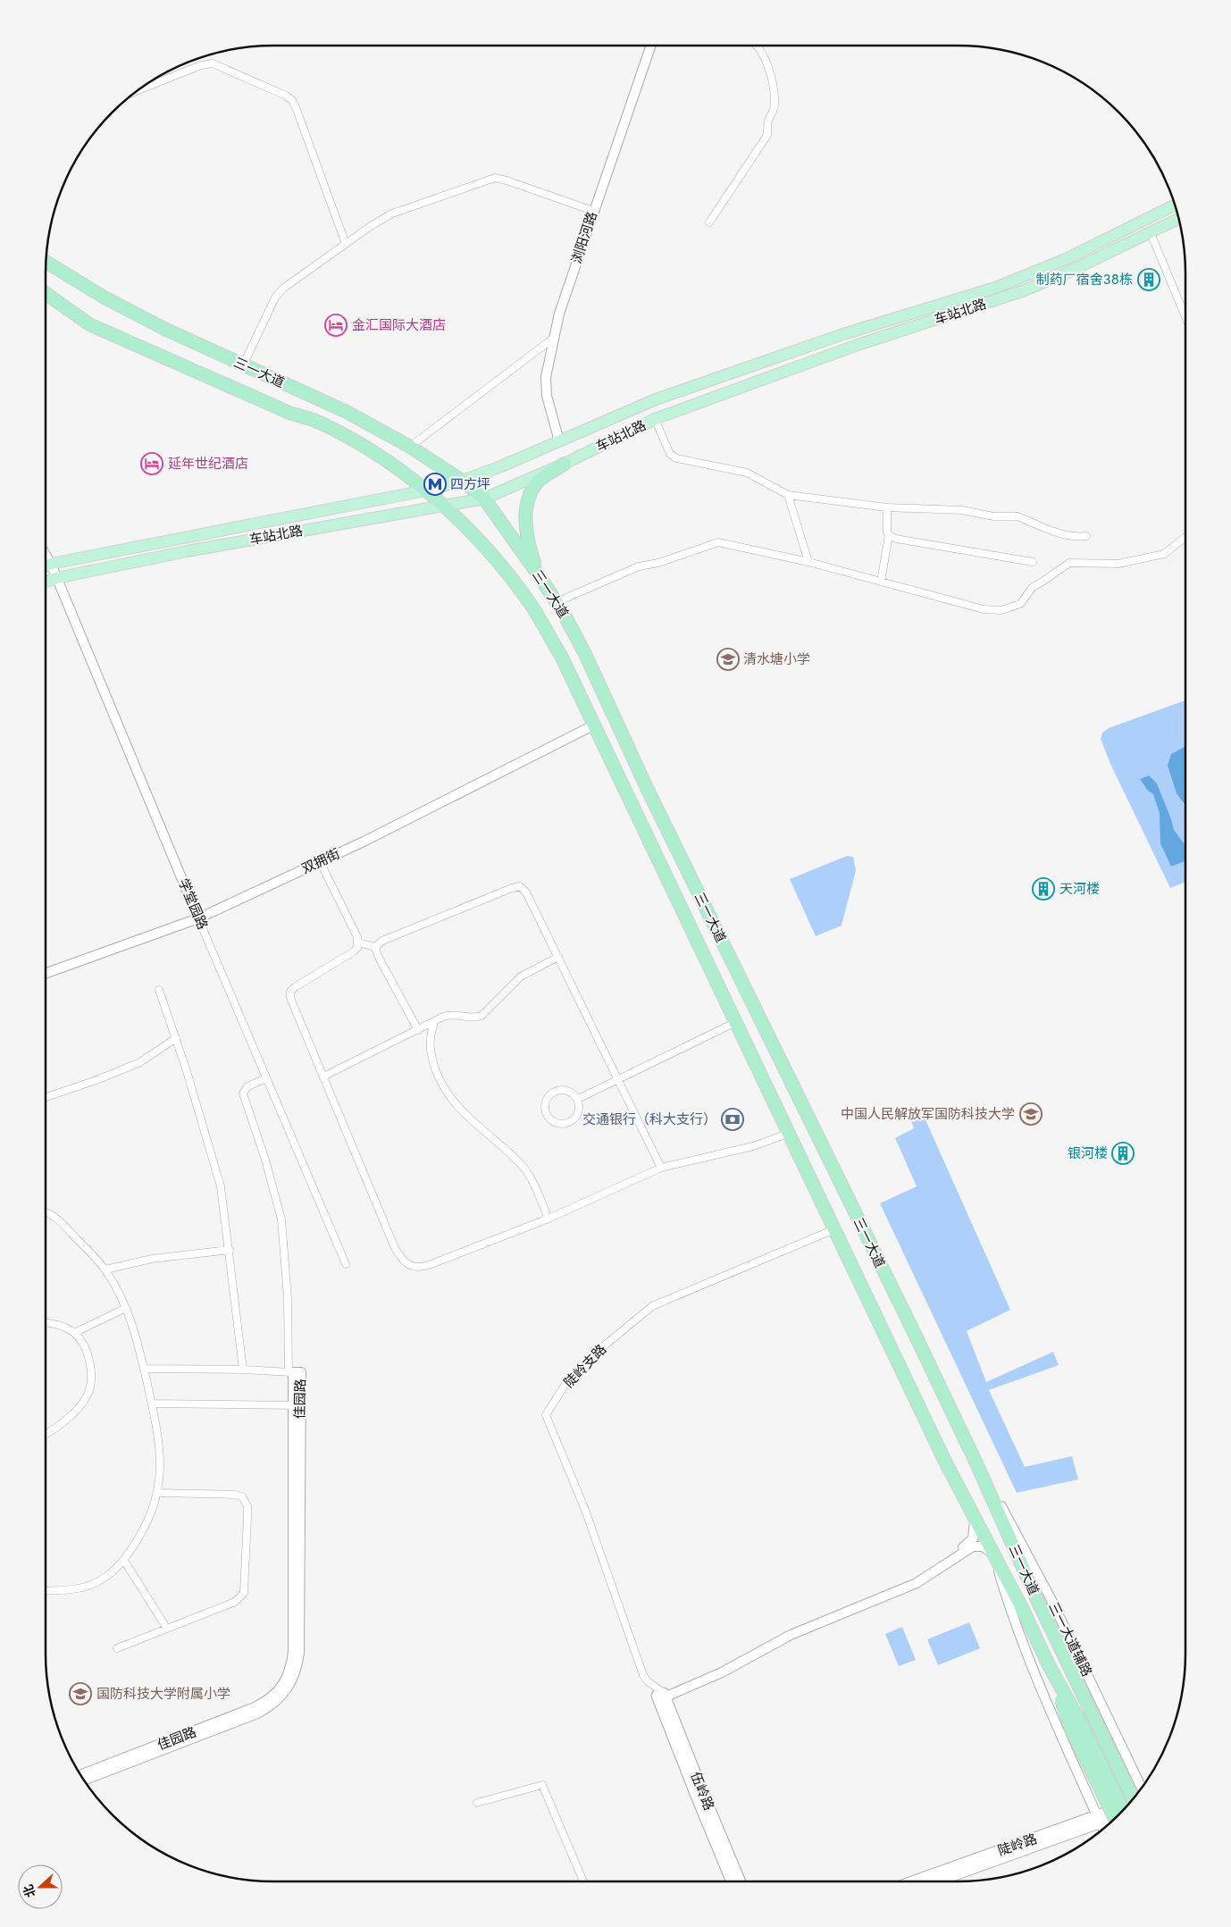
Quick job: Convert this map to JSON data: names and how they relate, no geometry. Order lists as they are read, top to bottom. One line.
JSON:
{"streets":{"highway":["三一大道"],"main road":["车站北路","伍岭路","陡岭路"],"street":["浏阳河路","双拥街","学堂园路","陡岭支路","佳园路","三一大道辅路"]},"crossings":[["浏阳河路","车站北路"],["车站北路","三一大道"],["车站北路","学堂园路"],["三一大道","双拥街"],["三一大道","陡岭支路"],["三一大道","三一大道辅路"],["双拥街","学堂园路"],["陡岭支路","伍岭路"]],"places":{"building":["制药厂宿舍38栋","天河楼","银河楼"],"hotel":["金汇国际大酒店","延年世纪酒店"],"metro station":["四方坪"],"school or university":["清水塘小学","中国人民解放军国防科技大学","国防科技大学附属小学"],"bank":["交通银行（科大支行）"]},"north":"left"}
